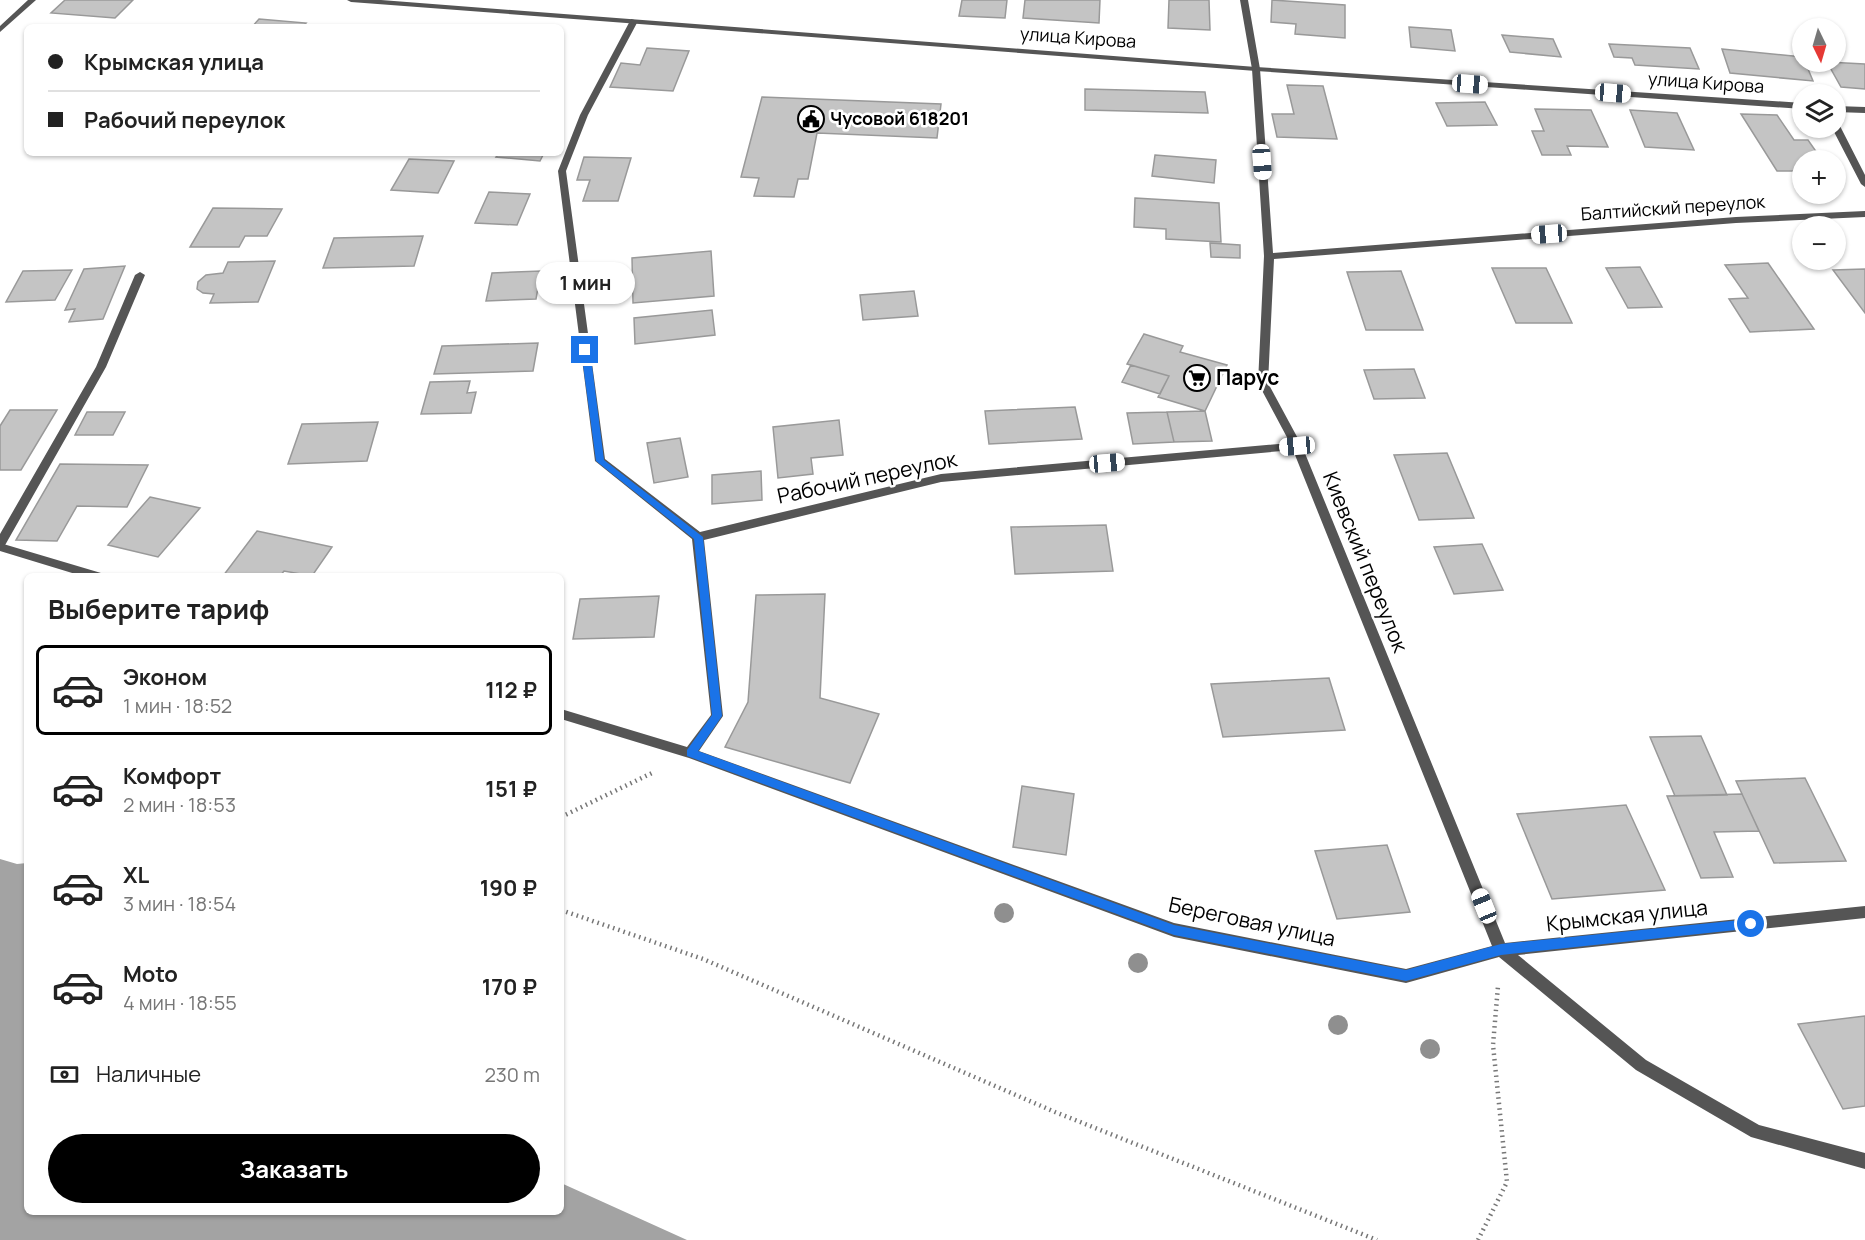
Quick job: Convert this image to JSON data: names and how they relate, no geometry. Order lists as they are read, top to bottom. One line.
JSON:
{"streets":{"street":["улица Кирова","Балтийский переулок","Рабочий переулок","Киевский переулок","Крымская улица","Береговая улица"]},"crossings":[["улица Кирова","Киевский переулок"],["Балтийский переулок","Киевский переулок"],["Рабочий переулок","Киевский переулок"],["Киевский переулок","Крымская улица"],["Киевский переулок","Береговая улица"],["Крымская улица","Береговая улица"]],"places":{"public building":["Чусовой 618201"],"supermarket":["Парус"]},"north":"bottom","page":{"map_buttons":["+","−"],"banner":["Крымская улица","Рабочий переулок"],"bubble":"1 мин","heading":"Выберите тариф","list":[{"name":"Эконом","note":"1 мин · 18:52","value":"112 ₽"},{"name":"Комфорт","note":"2 мин · 18:53","value":"151 ₽"},{"name":"XL","note":"3 мин · 18:54","value":"190 ₽"},{"name":"Moto","note":"4 мин · 18:55","value":"170 ₽"}],"pay":["Наличные","230 m"],"buttons":"Заказать"}}
